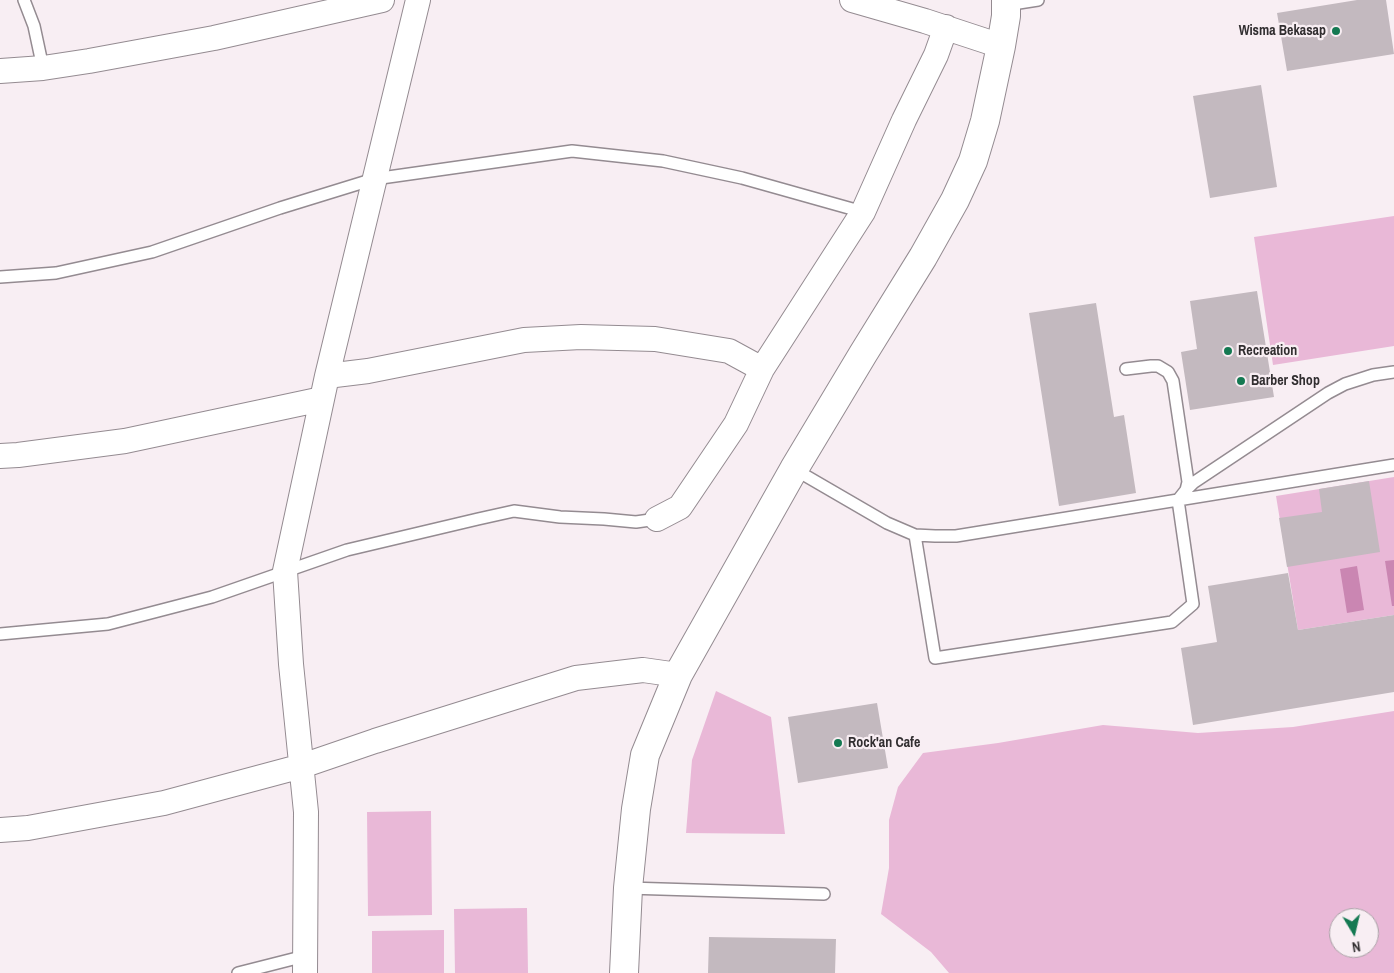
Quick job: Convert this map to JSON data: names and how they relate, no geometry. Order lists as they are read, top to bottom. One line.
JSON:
{"places":["Wisma Bekasap","Recreation","Barber Shop","Rock'an Cafe"],"north":"bottom"}
